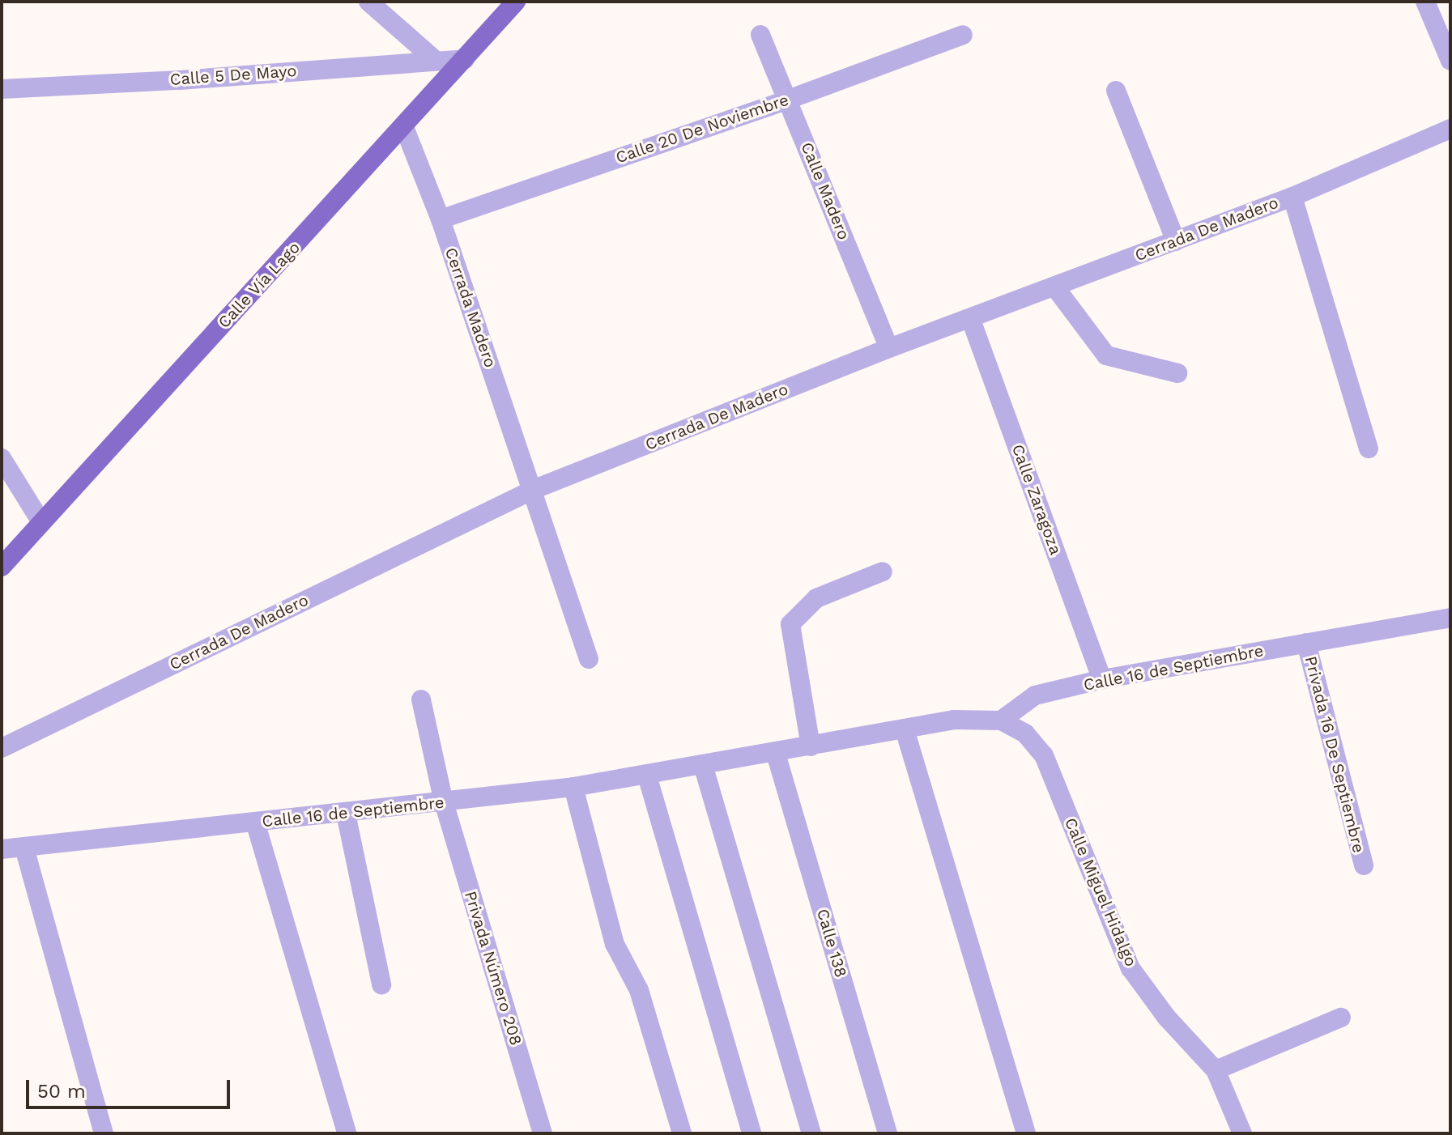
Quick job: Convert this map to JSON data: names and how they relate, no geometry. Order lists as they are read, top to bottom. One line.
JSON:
{"streets":{"main road":["Calle Vía Lago"],"street":["Calle 5 De Mayo","Calle 20 De Noviembre","Calle Madero","Cerrada De Madero","Cerrada Madero","Calle Zaragoza","Calle 16 de Septiembre","Privada 16 De Septiembre","Calle Miguel Hidalgo","Calle 138","Privada Número 208"]},"crossings":[["Calle 5 De Mayo","Calle Vía Lago"],["Calle 20 De Noviembre","Calle Madero"],["Calle 20 De Noviembre","Cerrada Madero"],["Calle Madero","Cerrada De Madero"],["Cerrada De Madero","Cerrada Madero"],["Cerrada De Madero","Calle Zaragoza"],["Calle Vía Lago","Cerrada Madero"],["Calle Zaragoza","Calle 16 de Septiembre"],["Calle 16 de Septiembre","Privada 16 De Septiembre"],["Calle 16 de Septiembre","Calle Miguel Hidalgo"],["Calle 16 de Septiembre","Calle 138"],["Calle 16 de Septiembre","Privada Número 208"]],"scale_bar":"50 m"}
